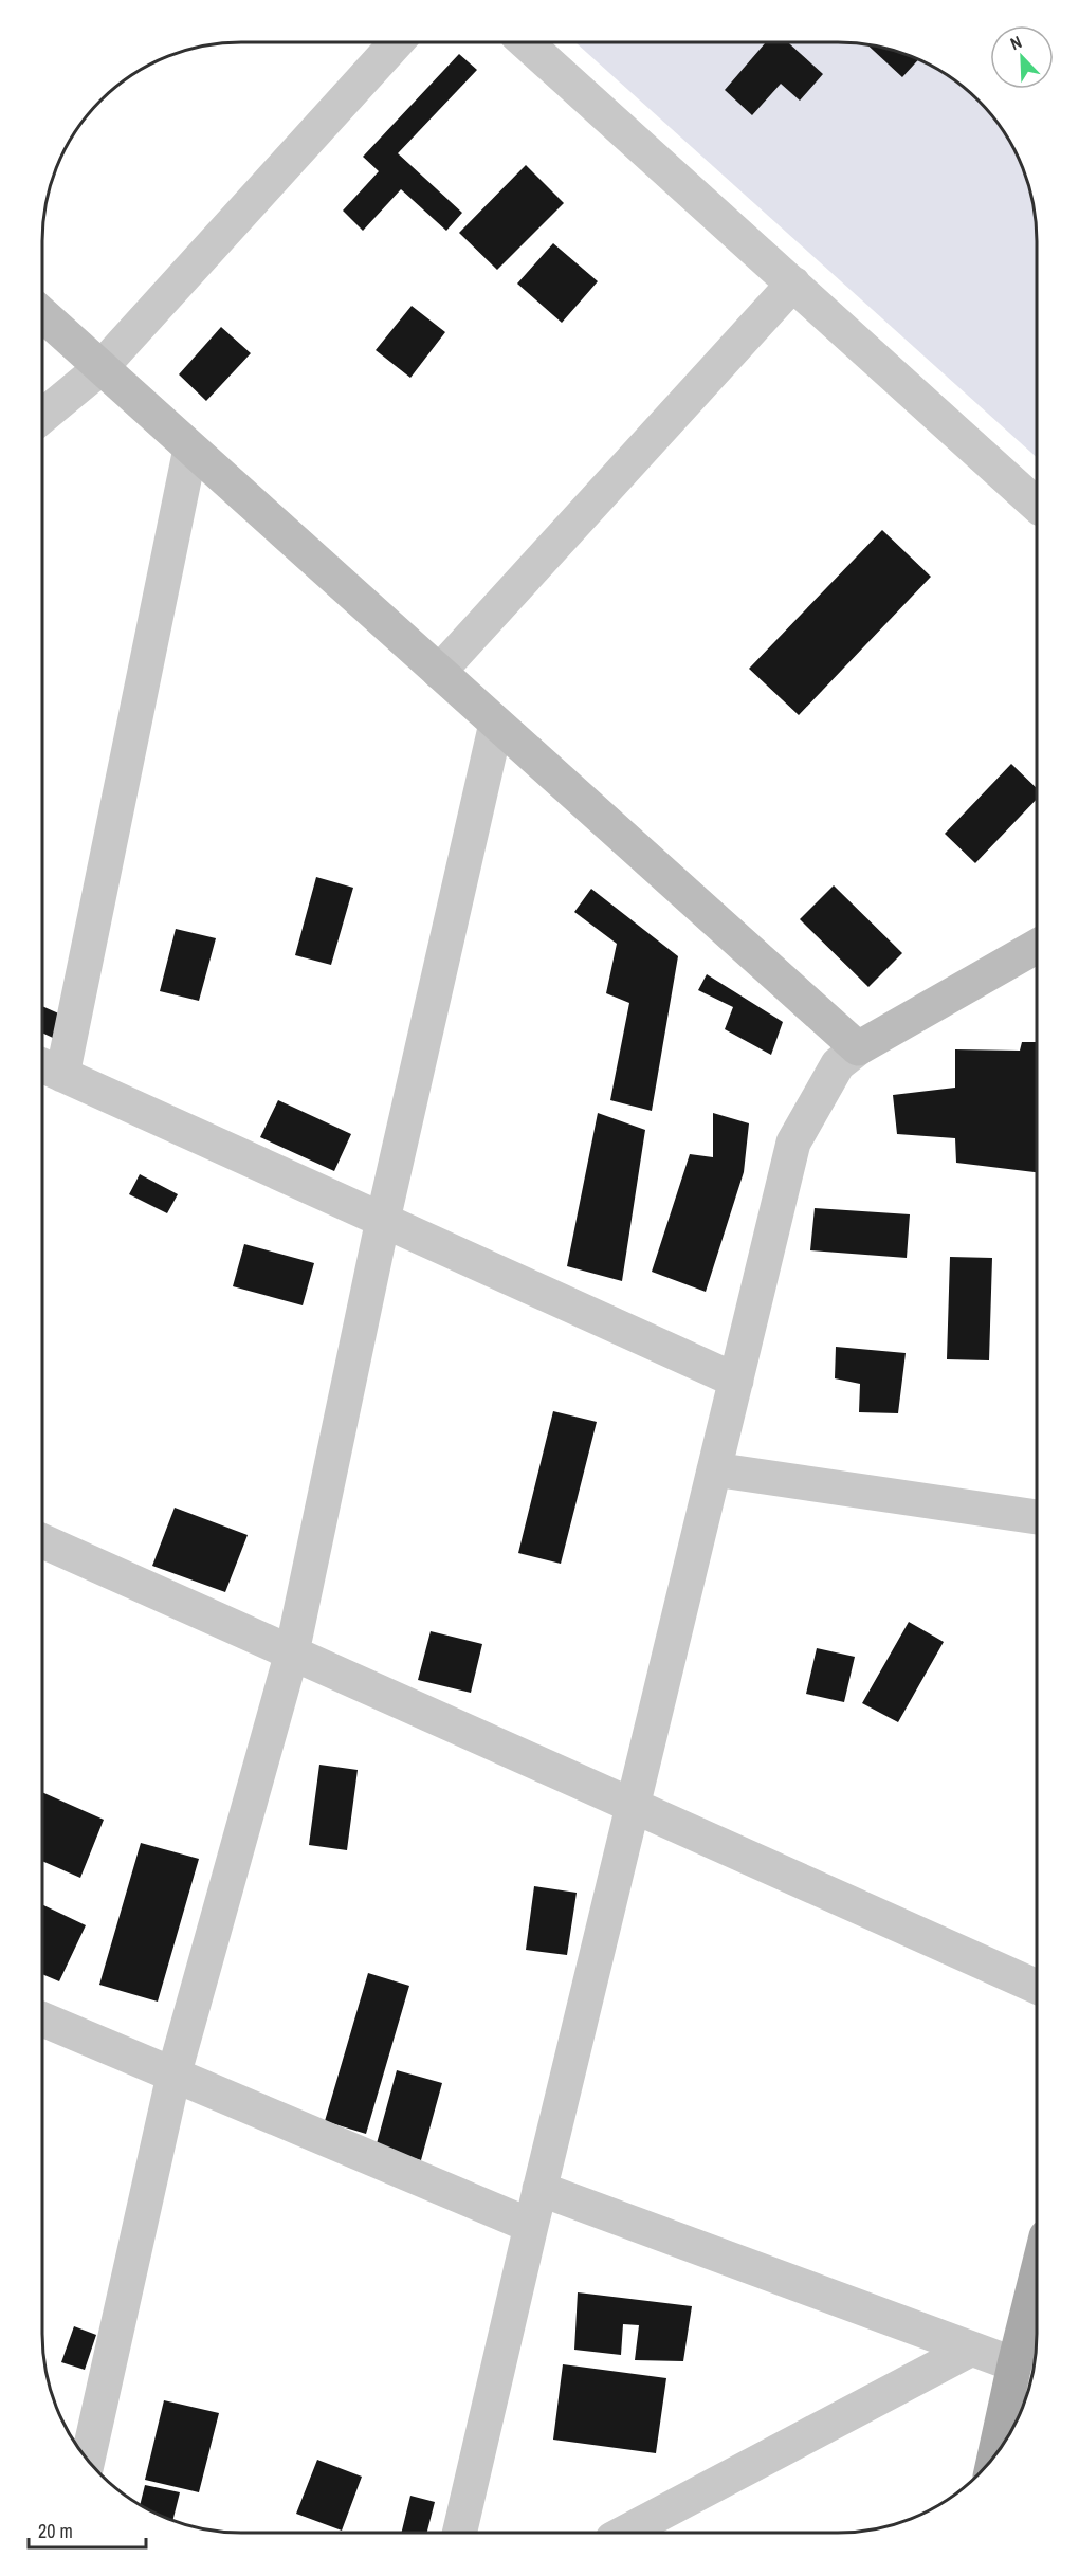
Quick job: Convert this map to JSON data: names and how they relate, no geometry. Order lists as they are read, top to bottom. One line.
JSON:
{"scale_bar":"20 m","north":"top left"}
